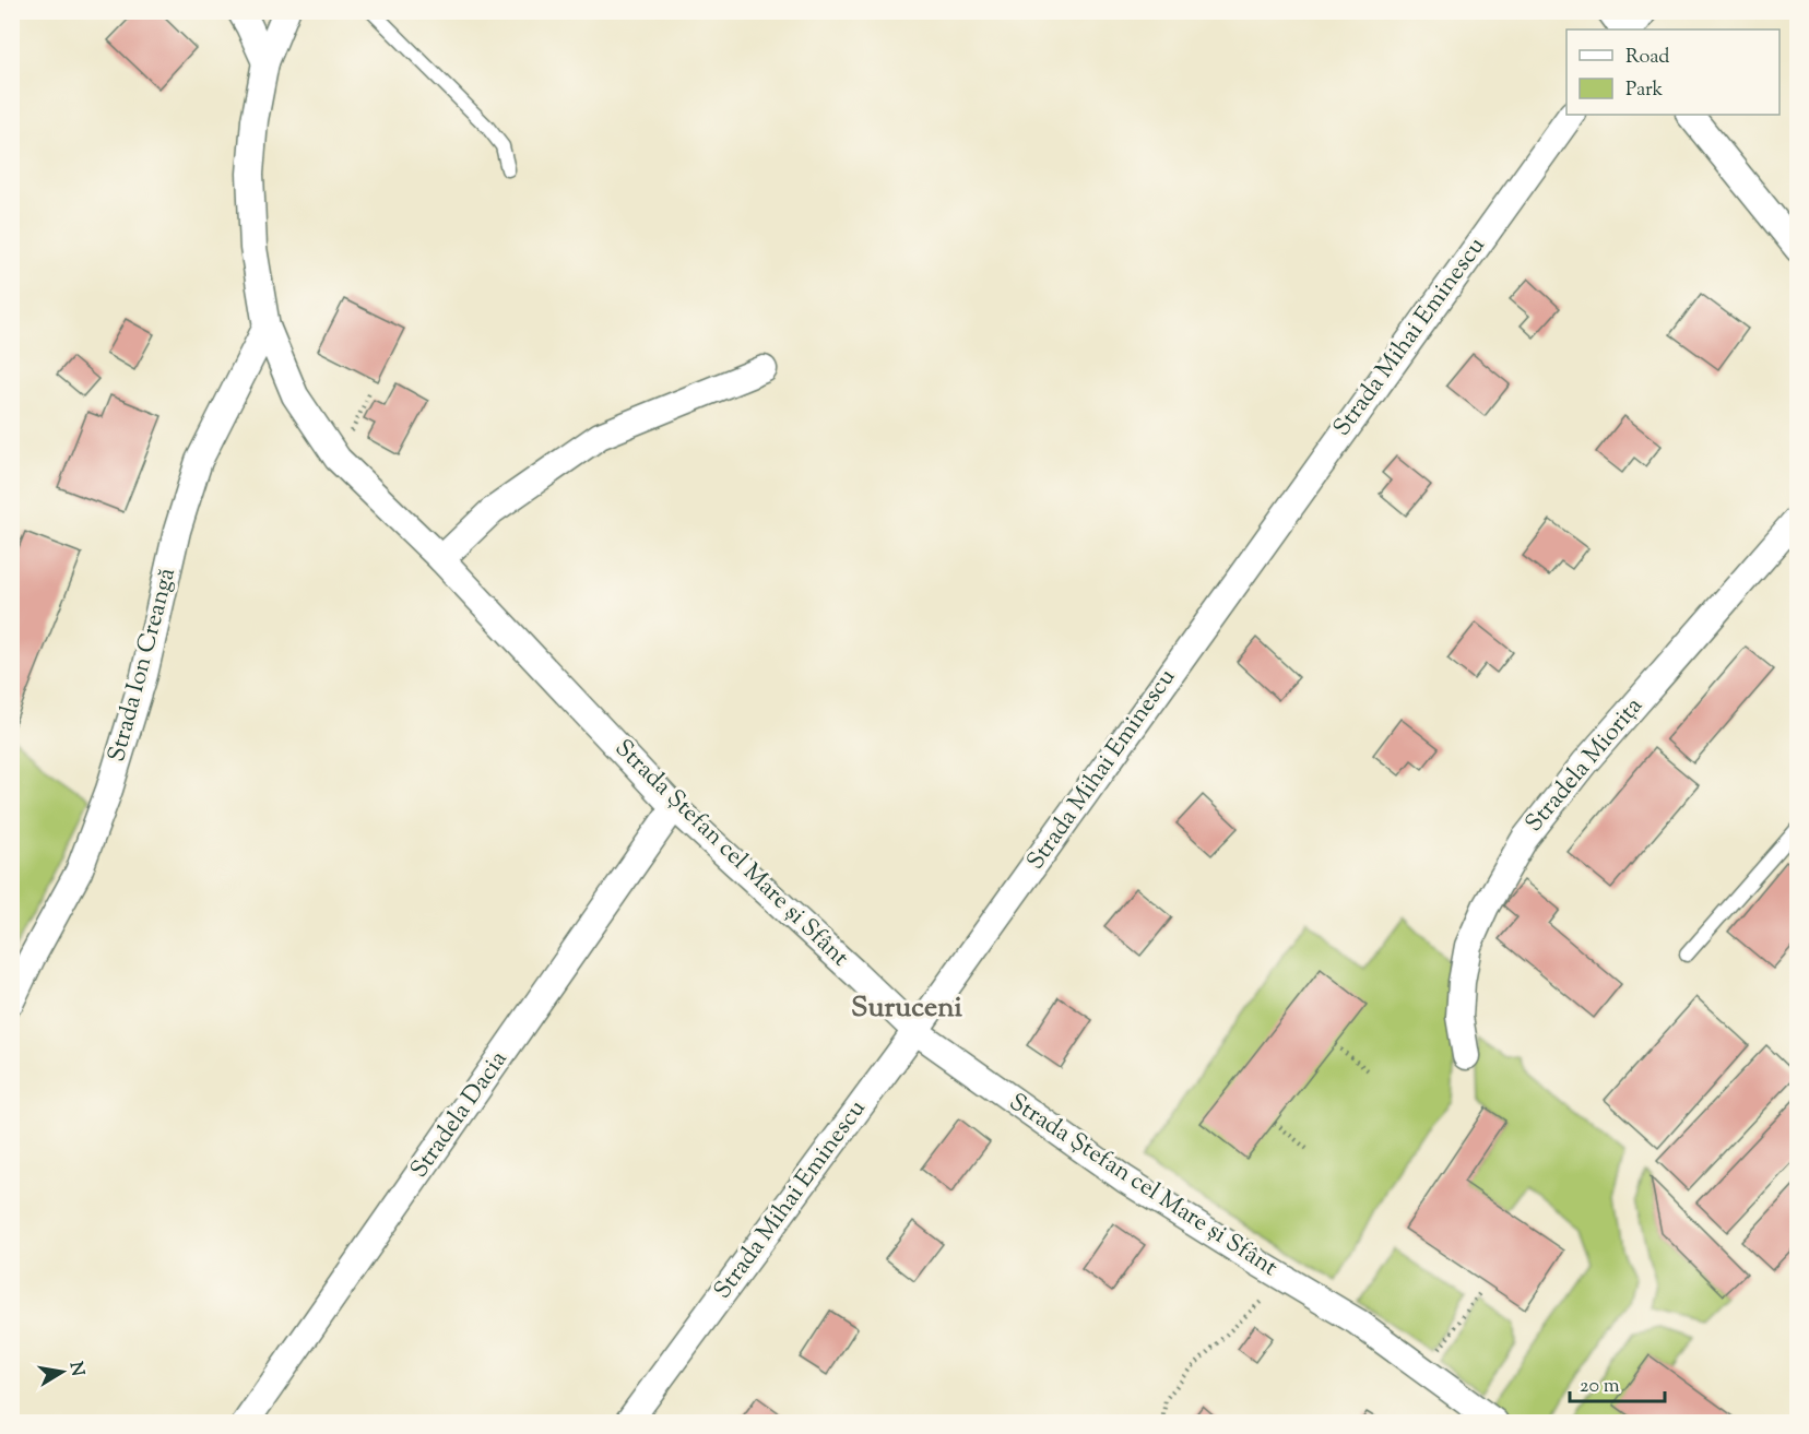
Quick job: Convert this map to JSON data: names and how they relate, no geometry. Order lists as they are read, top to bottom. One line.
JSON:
{"streets":{"street":["Strada Mihai Eminescu","Strada Ion Creangă","Stradela Miorița","Strada Ștefan cel Mare și Sfânt","Stradela Dacia"]},"crossings":[["Strada Mihai Eminescu","Strada Ștefan cel Mare și Sfânt"],["Strada Ion Creangă","Strada Ștefan cel Mare și Sfânt"],["Strada Ștefan cel Mare și Sfânt","Stradela Dacia"]],"districts":["Suruceni"],"legend":["Road","Park"],"scale_bar":"20 m","north":"right"}
